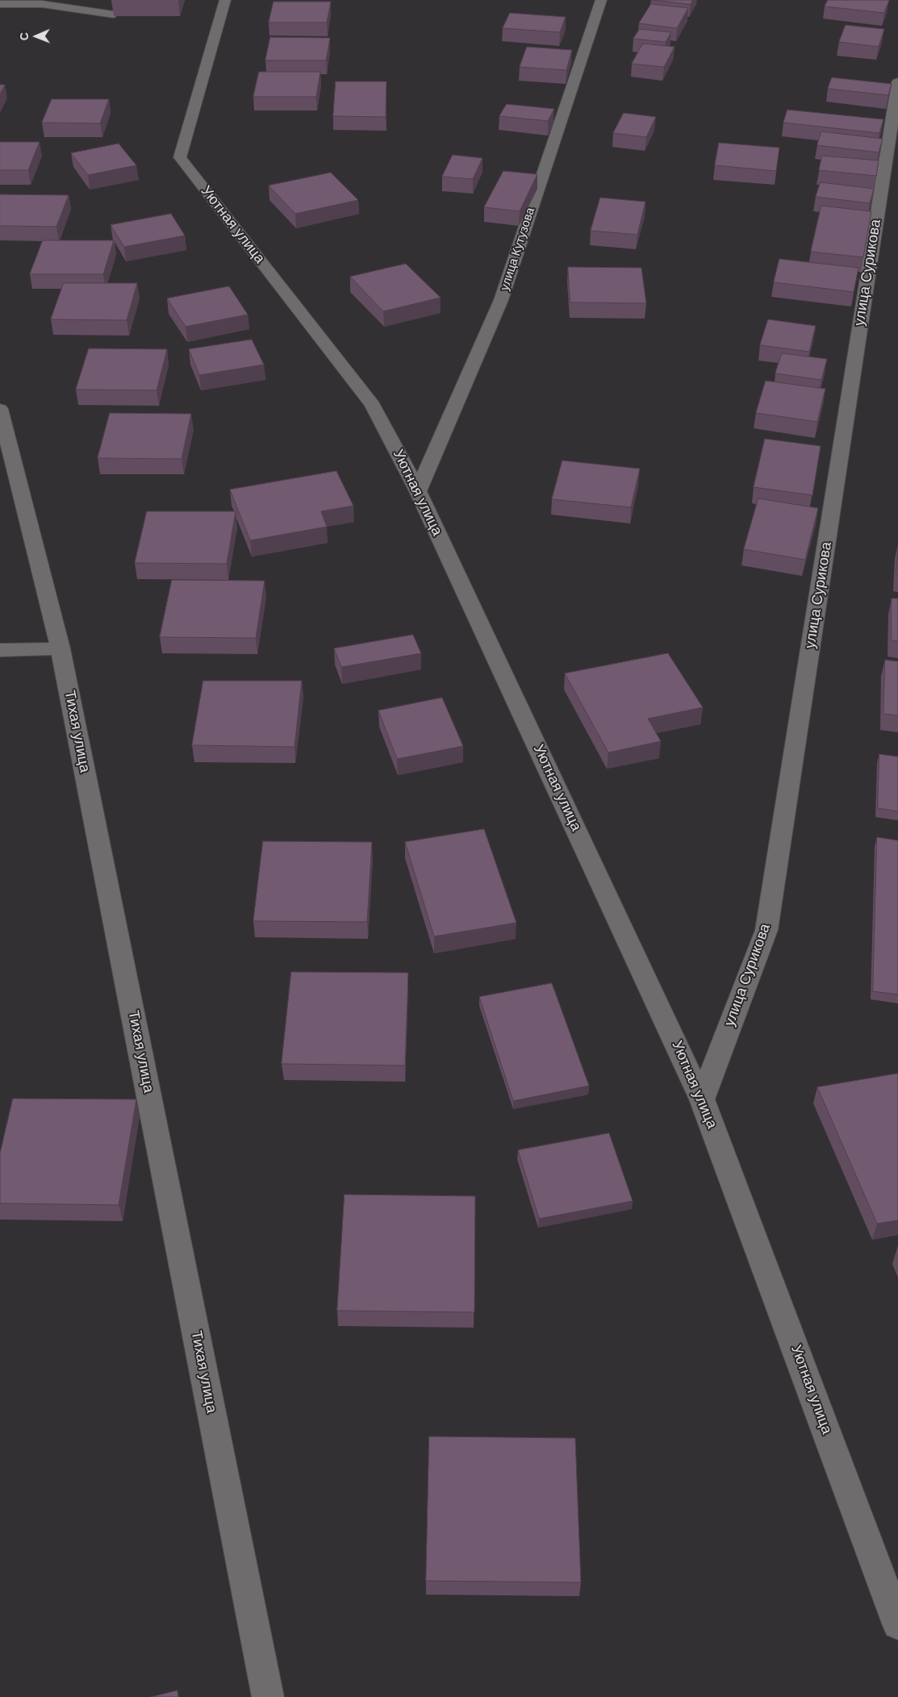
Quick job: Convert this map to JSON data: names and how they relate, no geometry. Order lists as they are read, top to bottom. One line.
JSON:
{"streets":{"street":["Уютная улица","улица Кутузова","улица Сурикова","Тихая улица"]},"crossings":[["Уютная улица","улица Кутузова"],["Уютная улица","улица Сурикова"]],"north":"left"}
